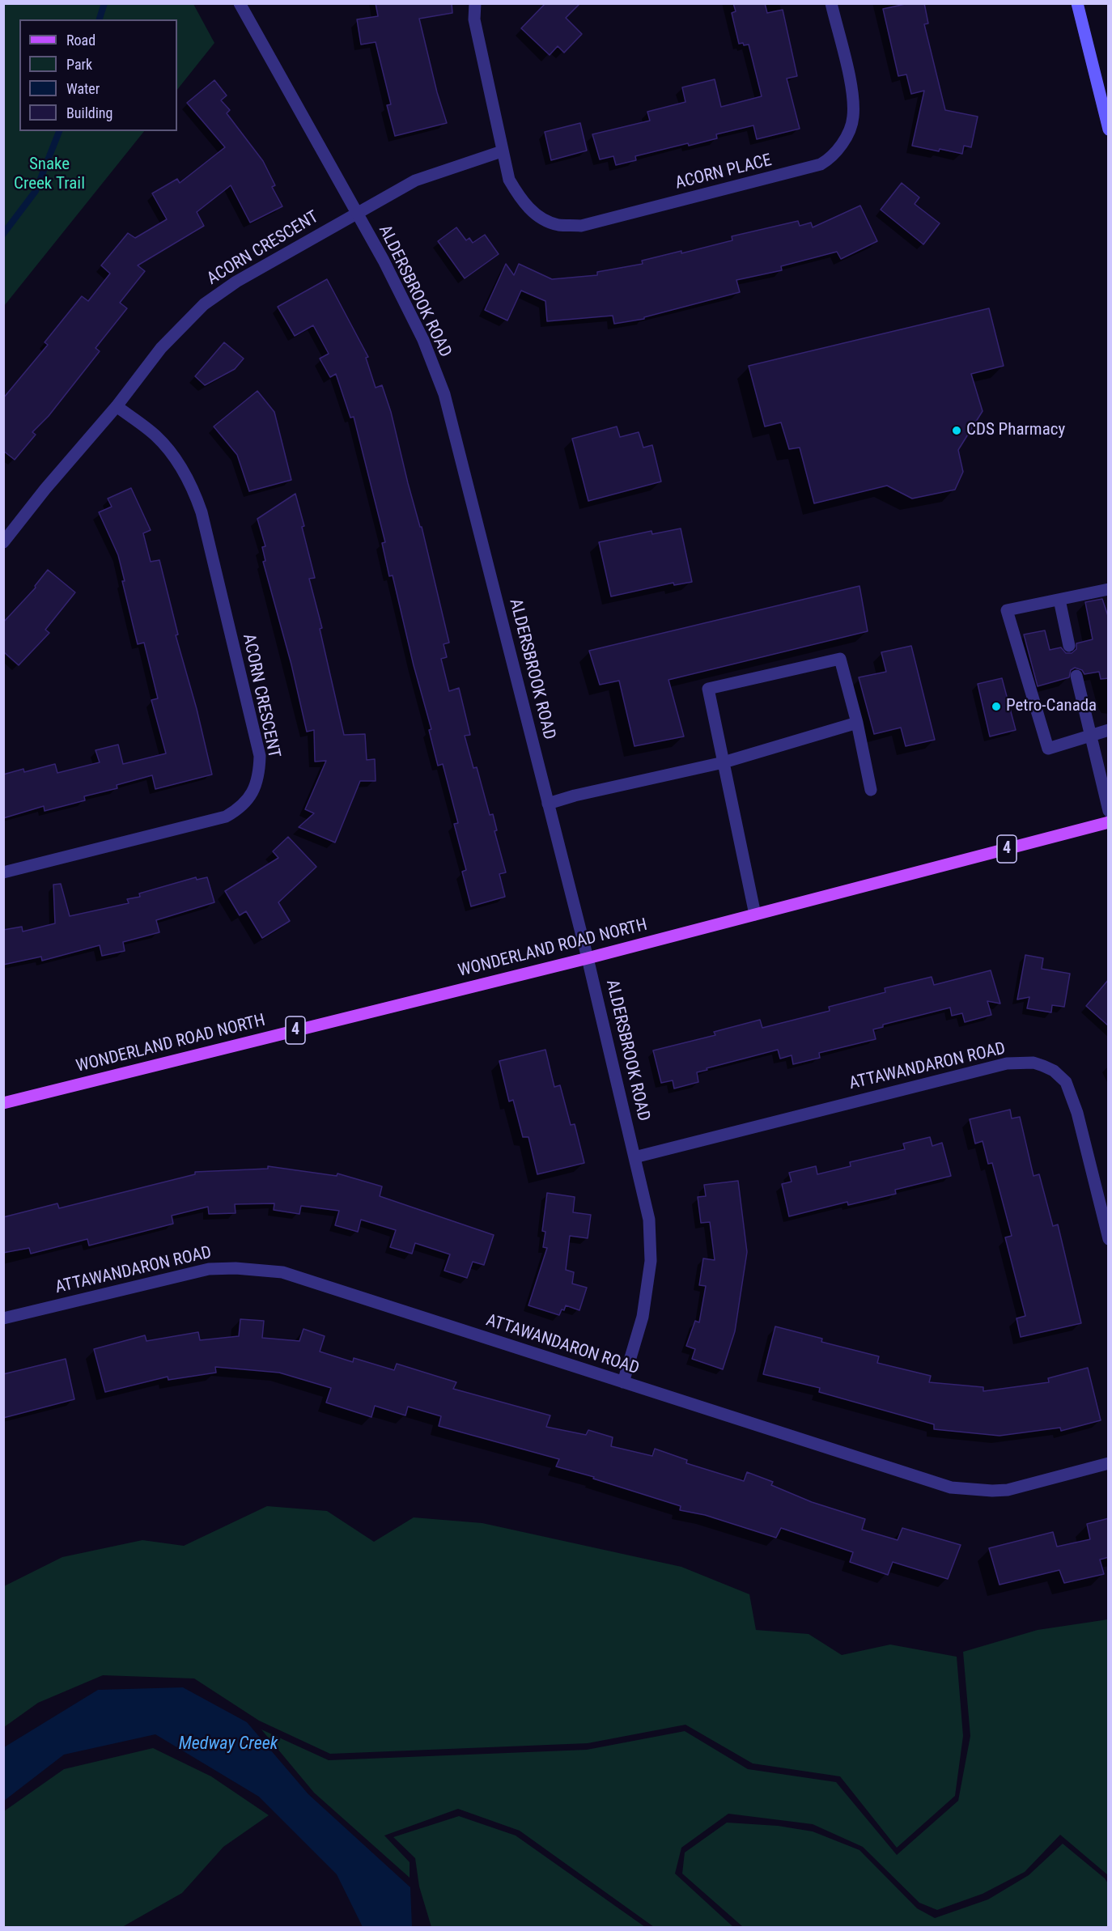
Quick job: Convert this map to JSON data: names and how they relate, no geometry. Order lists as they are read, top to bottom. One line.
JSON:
{"streets":{"main road":["4","WONDERLAND ROAD NORTH"],"street":["ACORN PLACE","ACORN CRESCENT","ALDERSBROOK ROAD","ATTAWANDARON ROAD"]},"crossings":[["ACORN CRESCENT","ALDERSBROOK ROAD"],["ALDERSBROOK ROAD","WONDERLAND ROAD NORTH"],["ALDERSBROOK ROAD","ATTAWANDARON ROAD"]],"water":["Medway Creek"],"parks":["Snake Creek Trail"],"places":["CDS Pharmacy","Petro-Canada"],"legend":["Road","Park","Water","Building"]}
